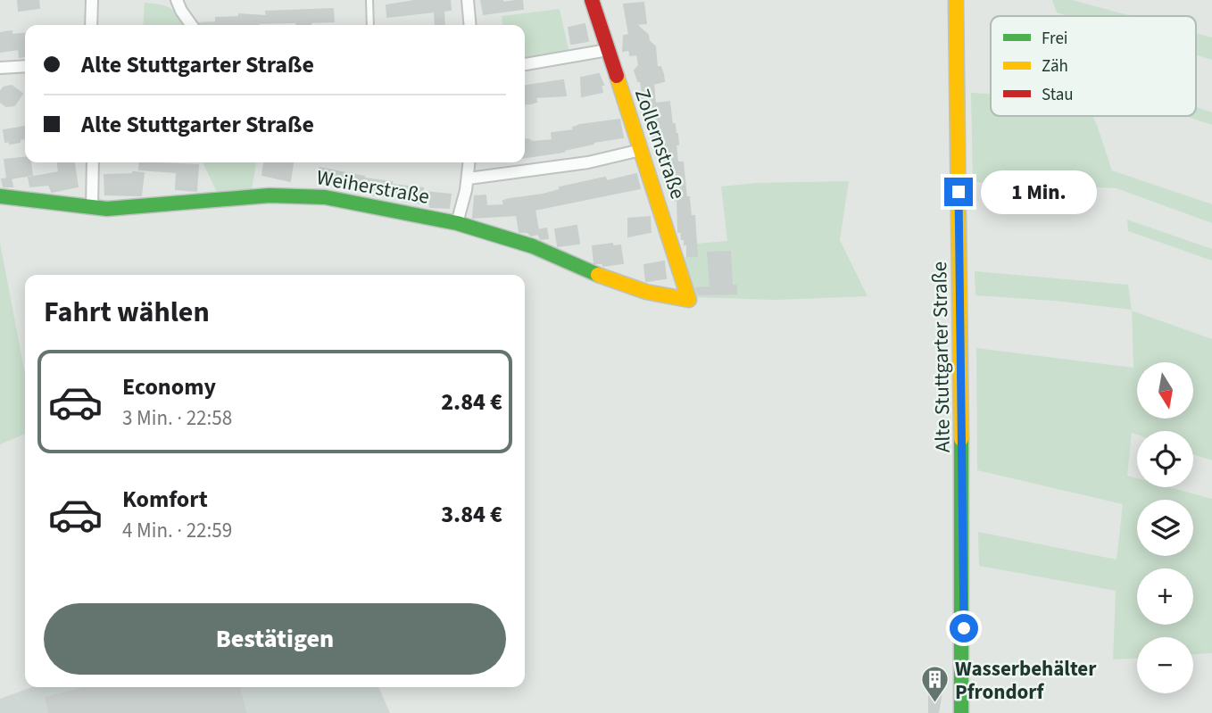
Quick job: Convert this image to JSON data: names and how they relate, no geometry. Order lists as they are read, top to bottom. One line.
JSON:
{"streets":{"street":["Zollernstraße","Weiherstraße","Alte Stuttgarter Straße"]},"crossings":[["Zollernstraße","Weiherstraße"]],"places":{"building":["Wasserbehälter Pfrondorf"]},"legend":["Frei","Zäh","Stau"],"north":"bottom","page":{"banner":["Alte Stuttgarter Straße","Alte Stuttgarter Straße"],"bubble":"1 Min.","heading":"Fahrt wählen","list":[{"name":"Economy","note":"3 Min. · 22:58","value":"2.84 €"},{"name":"Komfort","note":"4 Min. · 22:59","value":"3.84 €"}],"map_buttons":["+","−"],"buttons":"Bestätigen"}}
